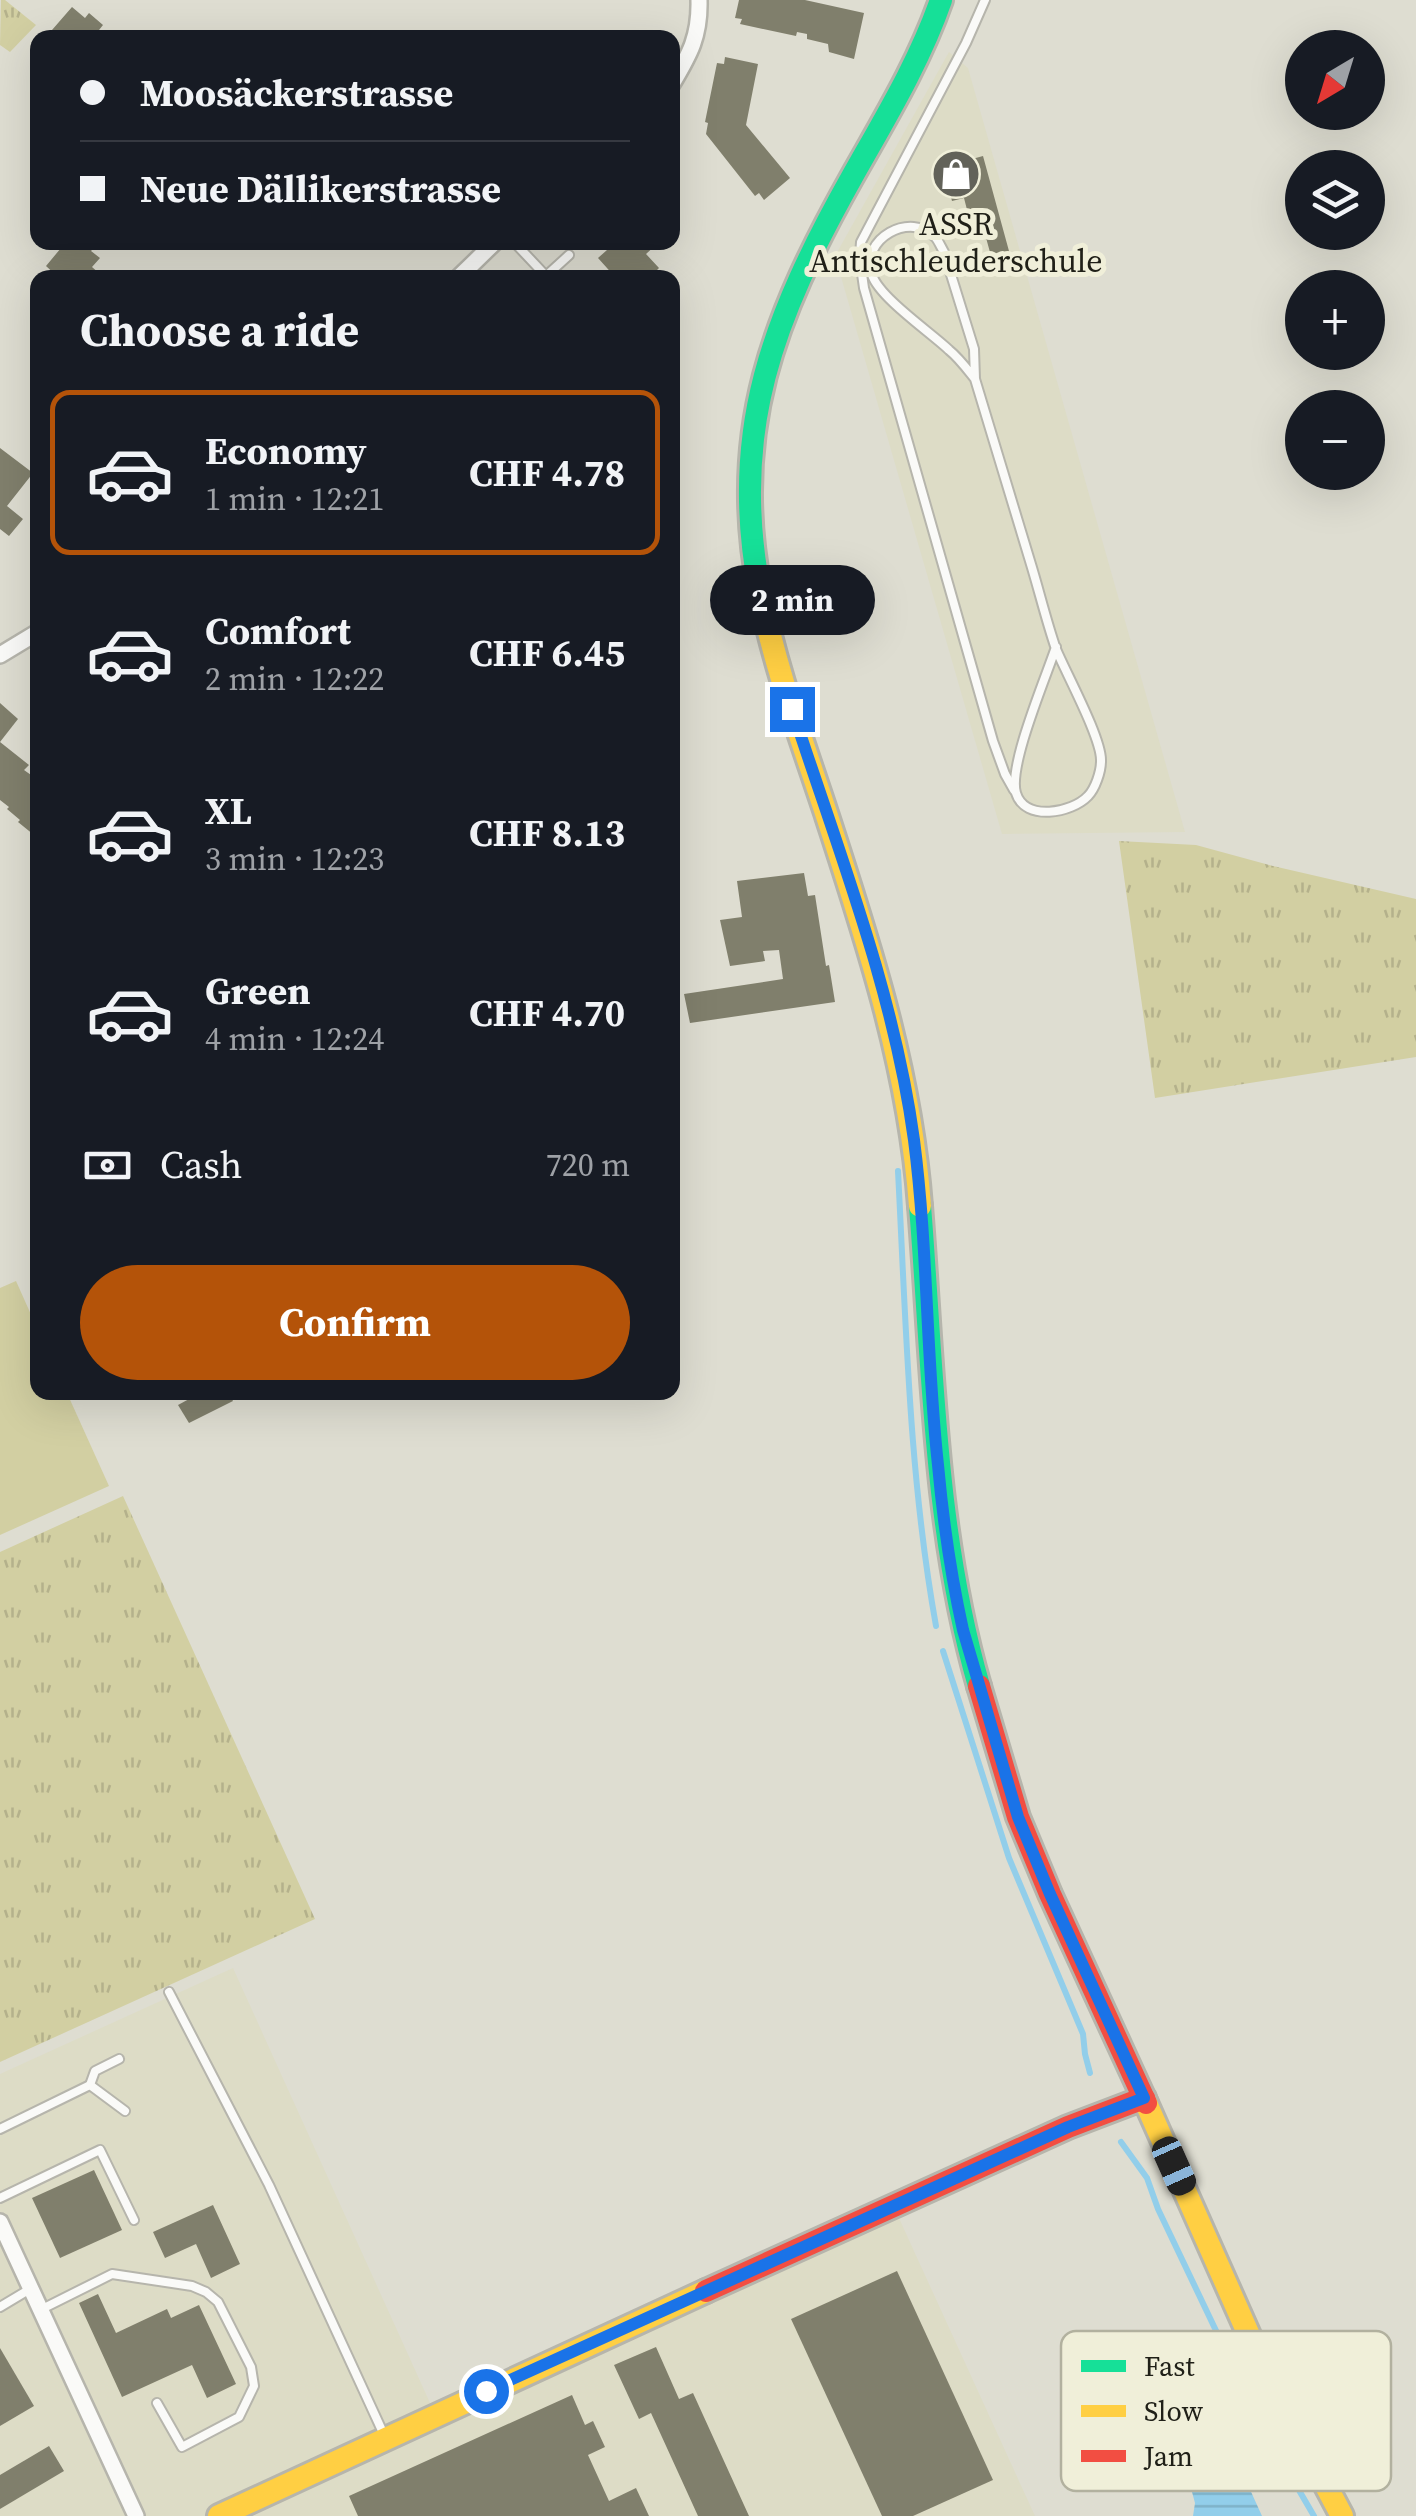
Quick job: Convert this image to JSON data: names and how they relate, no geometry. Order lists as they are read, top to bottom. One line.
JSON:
{"places":{"shop":["ASSR Antischleuderschule"]},"legend":["Fast","Slow","Jam"],"north":"bottom left","page":{"map_buttons":["+","−"],"banner":["Moosäckerstrasse","Neue Dällikerstrasse"],"heading":"Choose a ride","list":[{"name":"Economy","note":"1 min · 12:21","value":"CHF 4.78"},{"name":"Comfort","note":"2 min · 12:22","value":"CHF 6.45"},{"name":"XL","note":"3 min · 12:23","value":"CHF 8.13"},{"name":"Green","note":"4 min · 12:24","value":"CHF 4.70"}],"bubble":"2 min","pay":["Cash","720 m"],"buttons":"Confirm"}}
